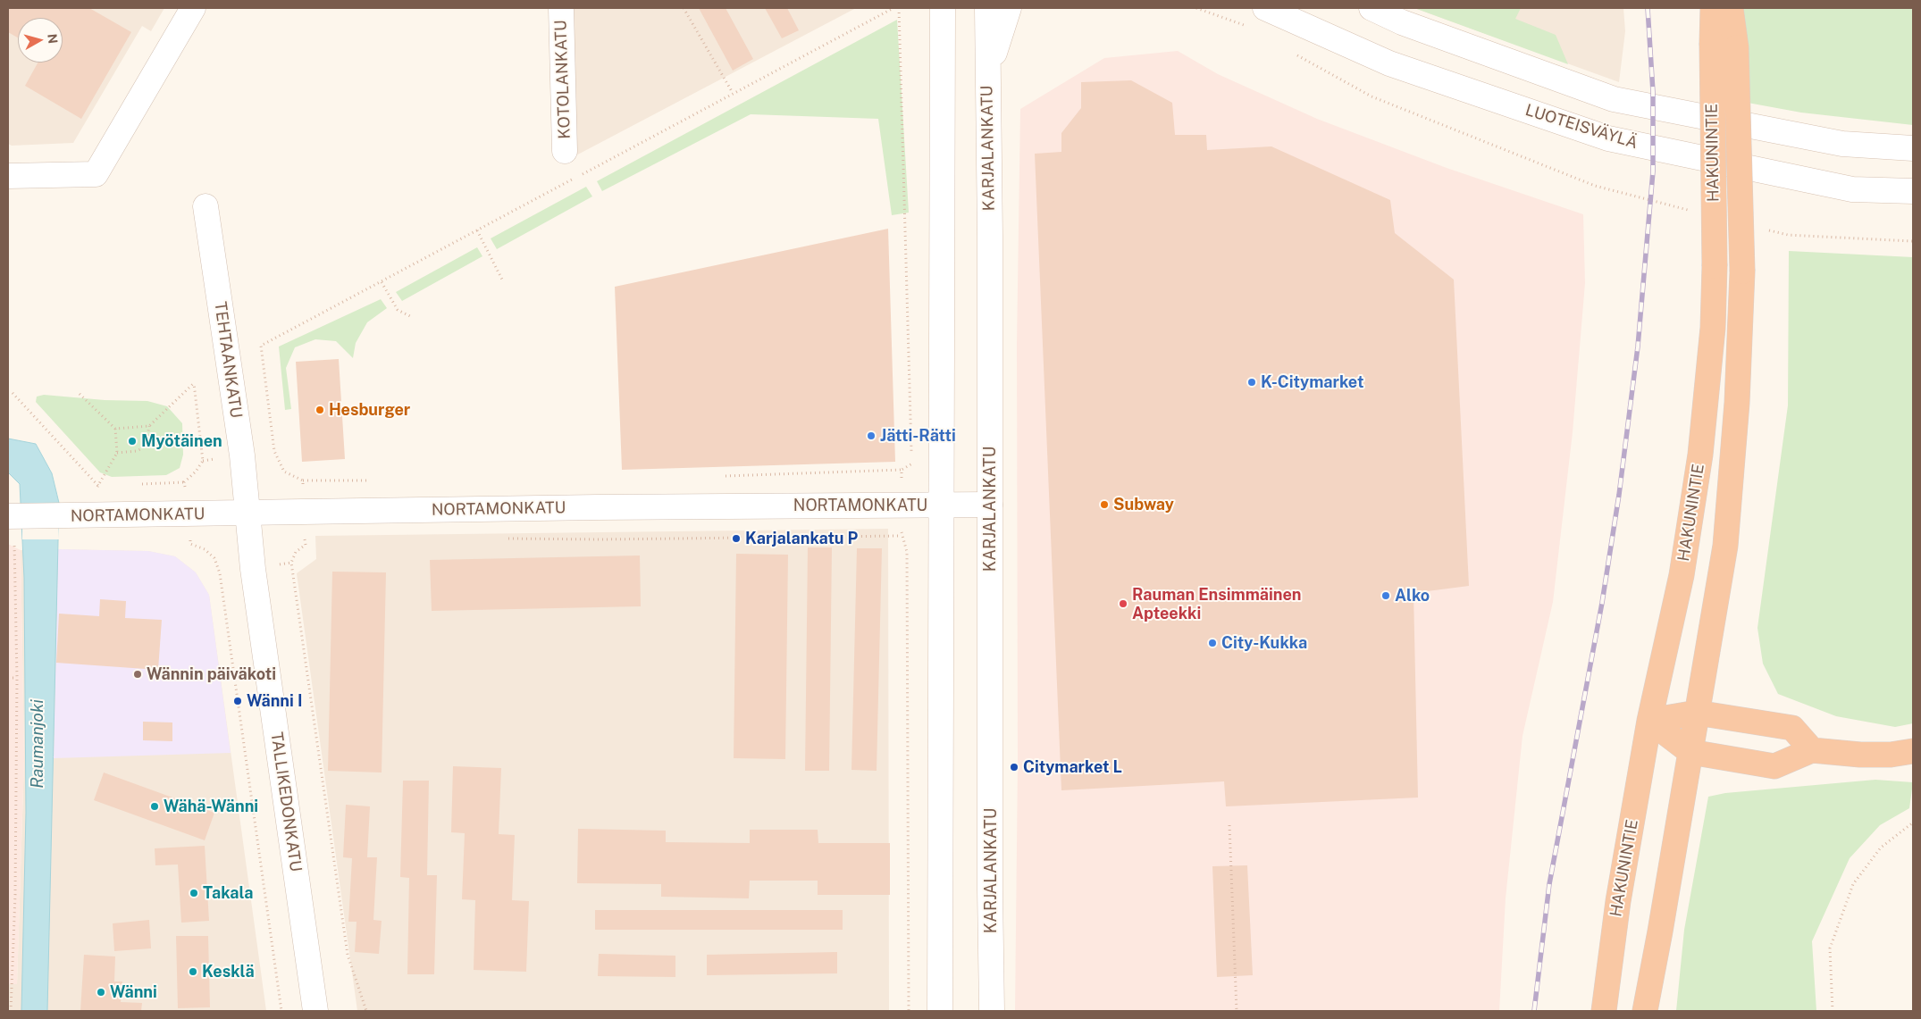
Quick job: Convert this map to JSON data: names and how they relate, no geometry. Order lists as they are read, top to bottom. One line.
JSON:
{"streets":{"highway":["HAKUNINTIE"],"main road":["KOTOLANKATU","LUOTEISVÄYLÄ","KARJALANKATU","TEHTAANKATU","NORTAMONKATU","TALLIKEDONKATU"]},"crossings":[["KARJALANKATU","NORTAMONKATU"],["TEHTAANKATU","NORTAMONKATU"],["TEHTAANKATU","TALLIKEDONKATU"],["NORTAMONKATU","TALLIKEDONKATU"]],"water":["Raumanjoki"],"places":["K-Citymarket","Hesburger","Jätti-Rätti","Myötäinen","Subway","Karjalankatu P","Alko","Rauman Ensimmäinen Apteekki","City-Kukka","Wännin päiväkoti","Wänni I","Citymarket L","Wähä-Wänni","Takala","Kesklä","Wänni"],"north":"right"}
